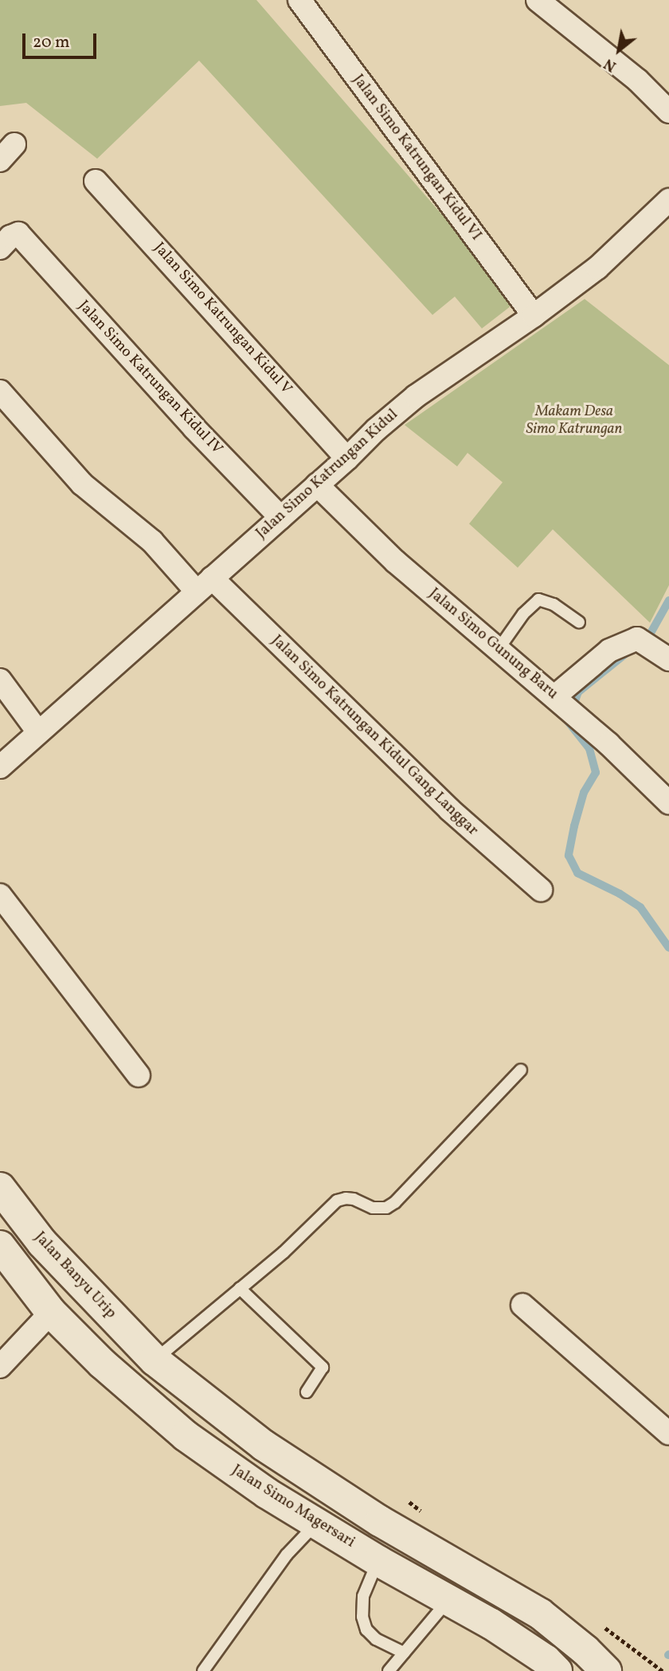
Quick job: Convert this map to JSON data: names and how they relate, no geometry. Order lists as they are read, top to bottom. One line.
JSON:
{"streets":{"main road":["Jalan Banyu Urip","Jalan Simo Magersari"],"street":["Jalan Simo Katrungan Kidul VI","Jalan Simo Katrungan Kidul V","Jalan Simo Katrungan Kidul IV","Jalan Simo Katrungan Kidul","Jalan Simo Gunung Baru","Jalan Simo Katrungan Kidul Gang Langgar"]},"crossings":[["Jalan Simo Katrungan Kidul VI","Jalan Simo Katrungan Kidul"],["Jalan Simo Katrungan Kidul V","Jalan Simo Katrungan Kidul"],["Jalan Simo Katrungan Kidul IV","Jalan Simo Katrungan Kidul"],["Jalan Simo Katrungan Kidul","Jalan Simo Gunung Baru"],["Jalan Simo Katrungan Kidul","Jalan Simo Katrungan Kidul Gang Langgar"]],"parks":["Makam Desa Simo Katrungan"],"scale_bar":"20 m","north":"bottom left"}
